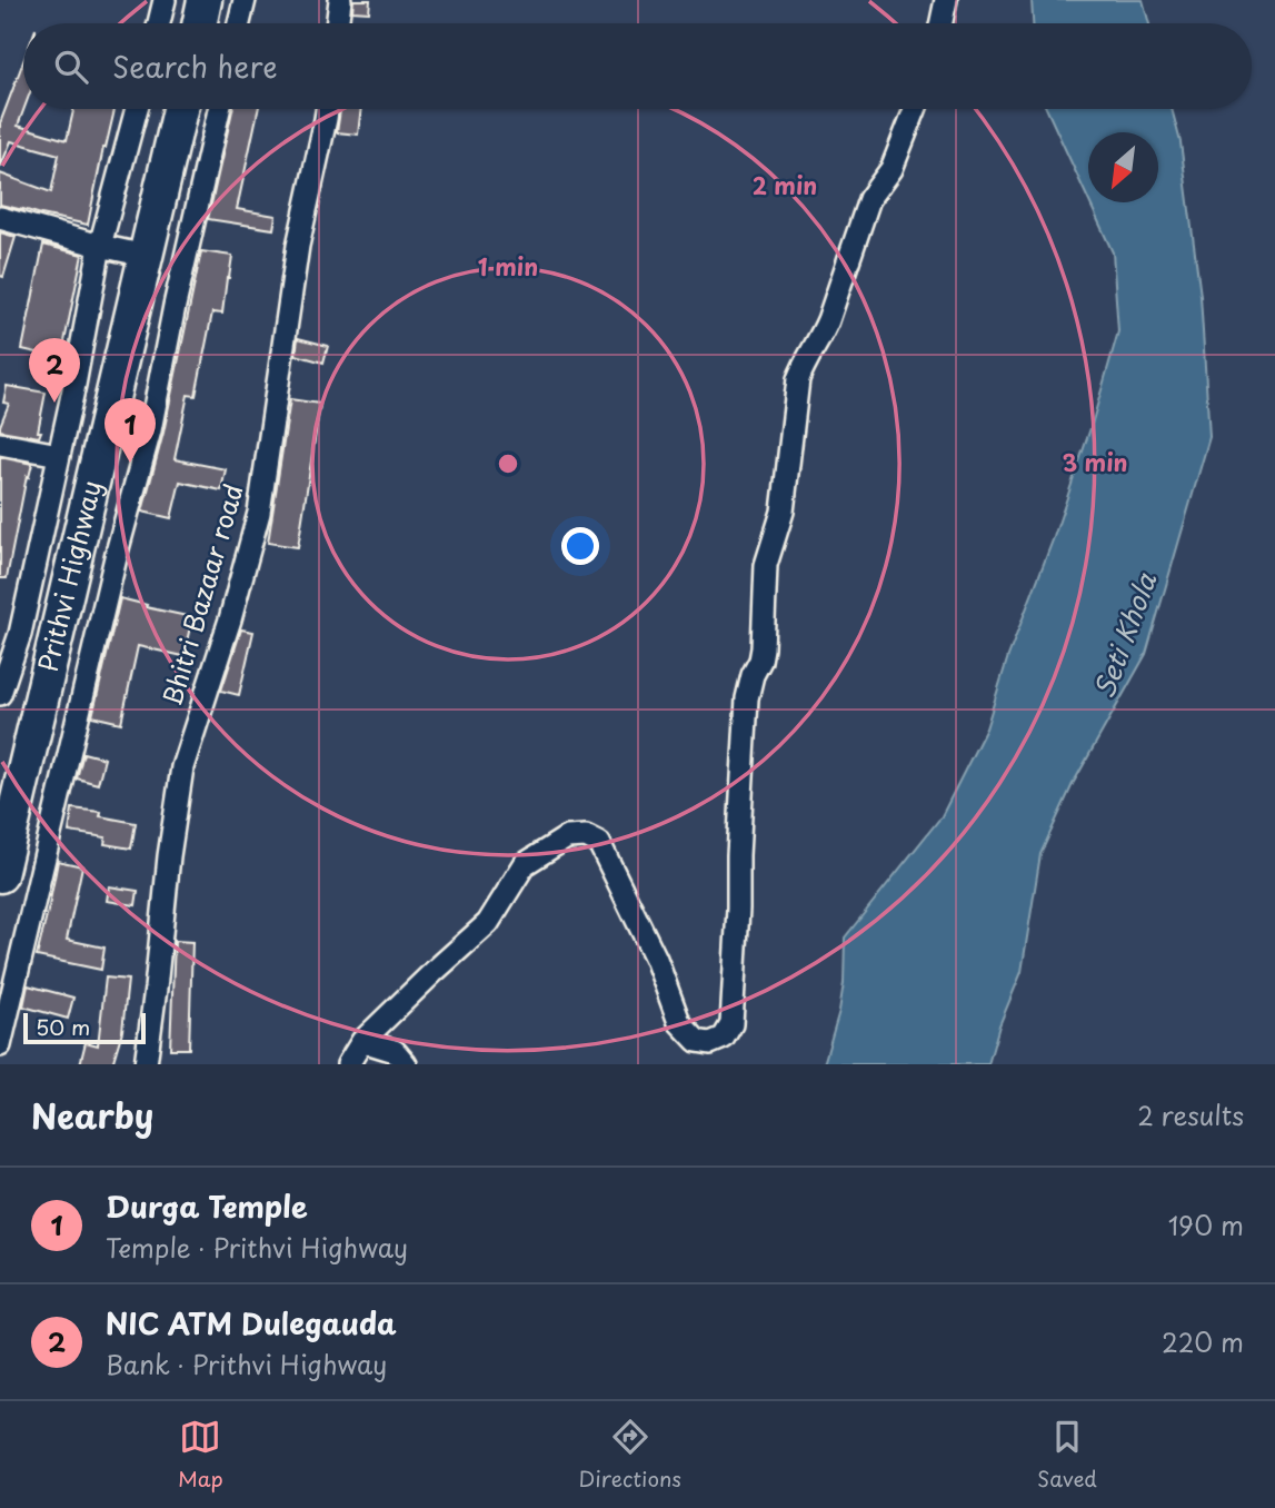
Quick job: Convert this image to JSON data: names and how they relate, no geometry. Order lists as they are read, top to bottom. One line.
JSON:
{"streets":{"highway":["Prithvi Highway"],"street":["Bhitri Bazaar road"]},"water":["Seti Khola"],"scale_bar":"50 m","north":"bottom left","page":{"search":"Search here","pins":["2","1"],"scale":"50 m","heading":["Nearby","2 results"],"list":[{"mark":"1","name":"Durga Temple","note":"Temple · Prithvi Highway","value":"190 m"},{"mark":"2","name":"NIC ATM Dulegauda","note":"Bank · Prithvi Highway","value":"220 m"}],"nav":["Map","Directions","Saved"]},"rings":["2 min","1 min","3 min"]}
